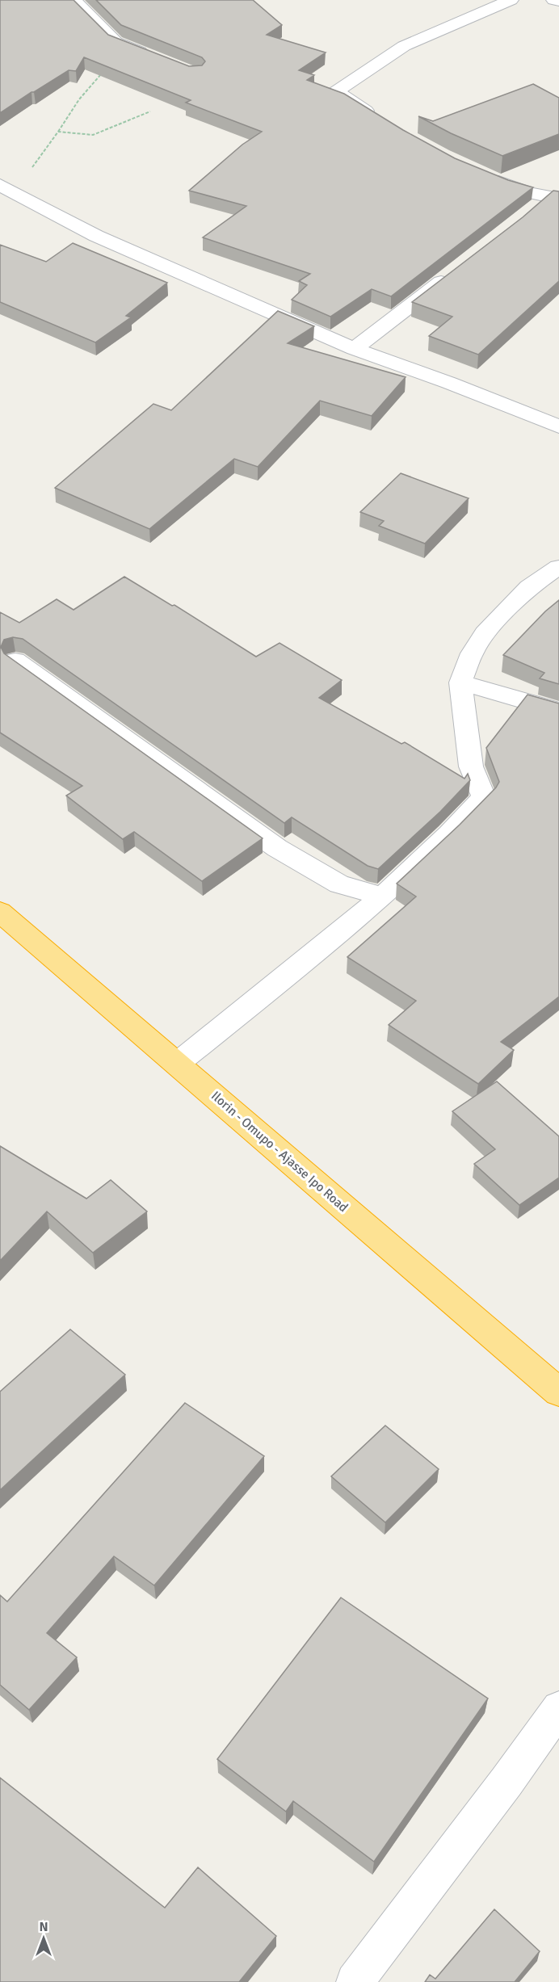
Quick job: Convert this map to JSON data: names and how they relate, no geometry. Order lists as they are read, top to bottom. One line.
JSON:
{"streets":{"highway":["Ilorin - Omupo - Ajasse Ipo Road"]},"north":"top"}
